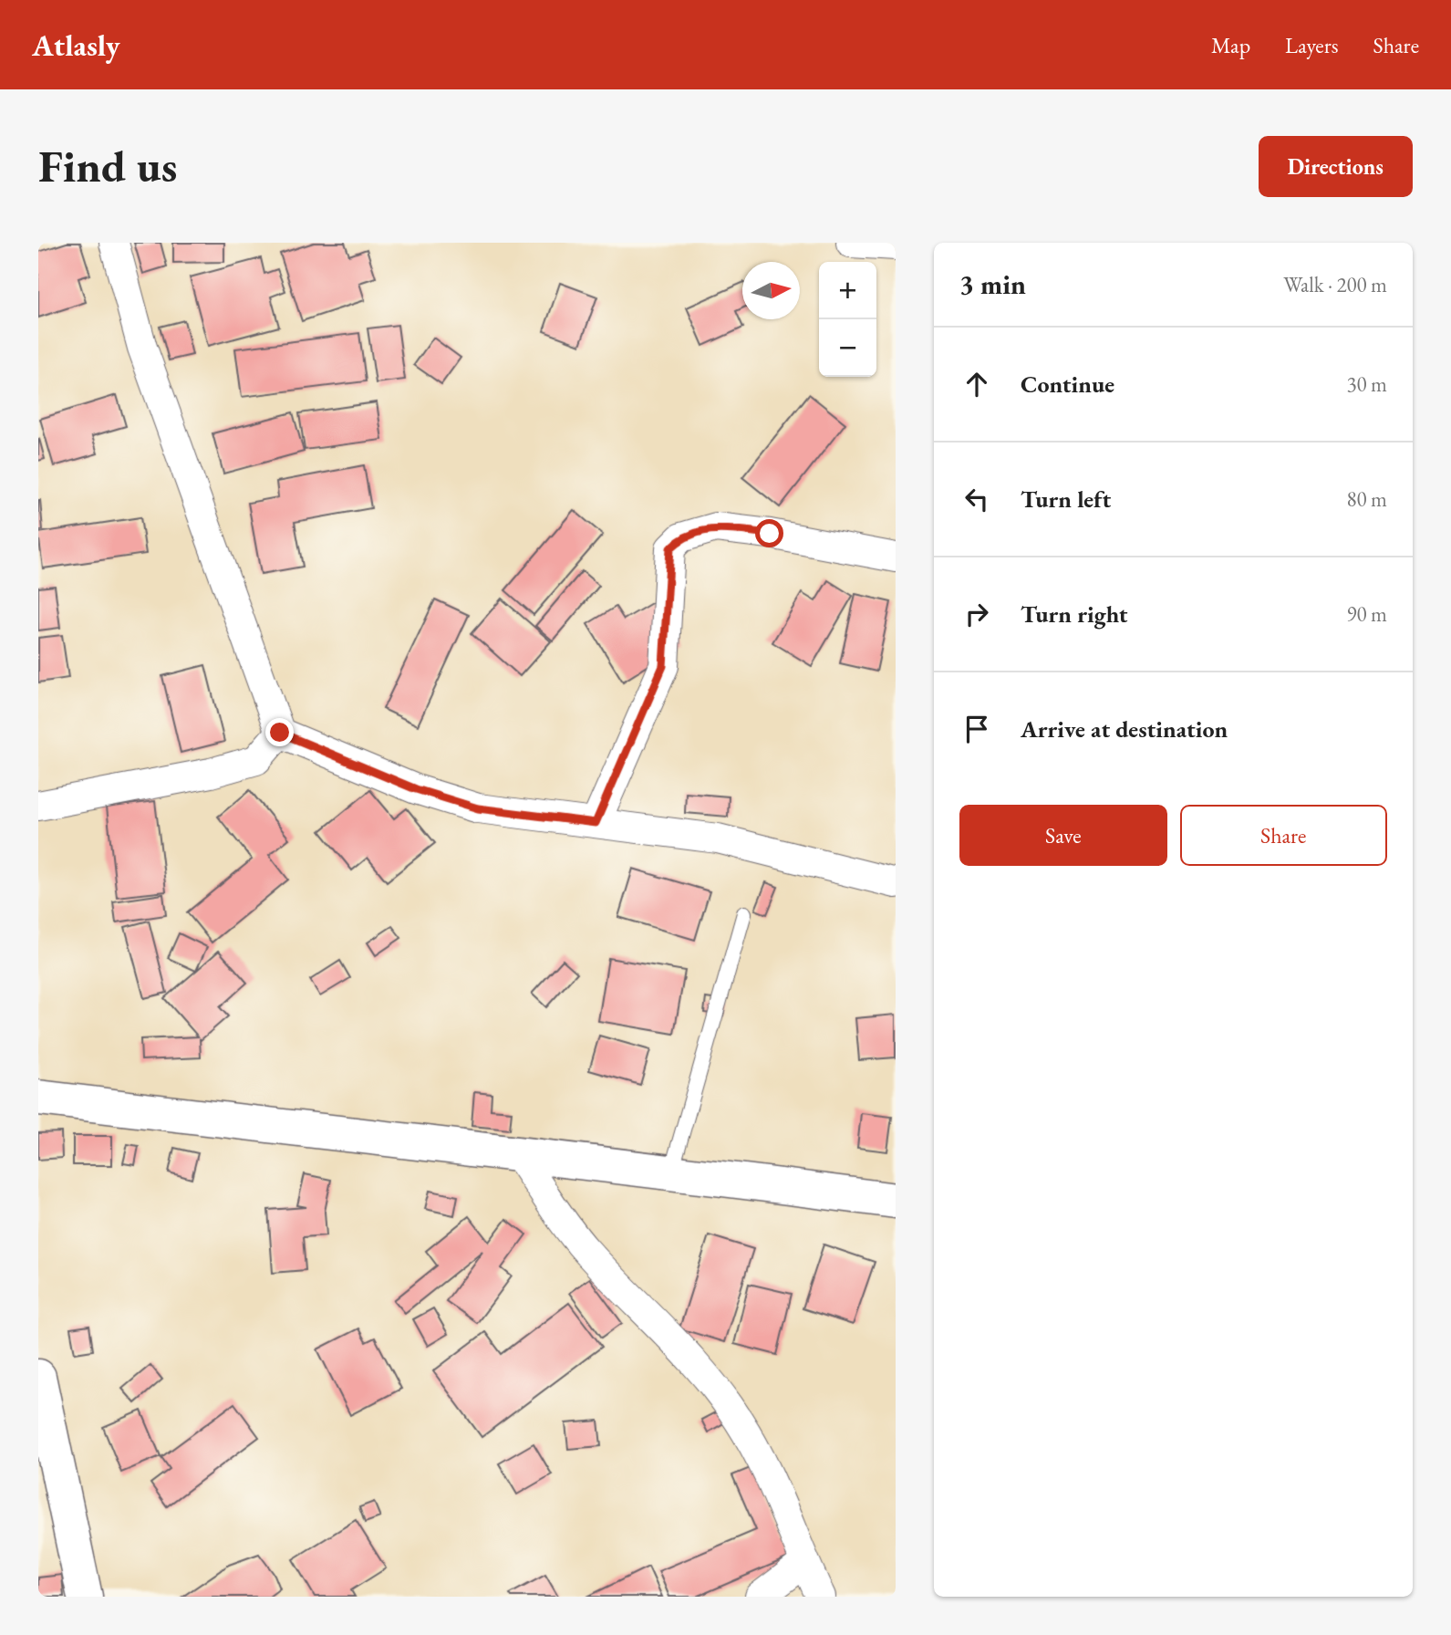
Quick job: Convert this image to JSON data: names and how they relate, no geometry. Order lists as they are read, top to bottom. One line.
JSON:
{"north":"right","page":{"header":"Atlasly","nav":["Map","Layers","Share"],"buttons":["Directions",["Save","Share"]],"title":"Find us","heading":["3 min","Walk · 200 m"],"map_buttons":["+","−"],"list":[["Continue","30 m"],["Turn left","80 m"],["Turn right","90 m"],"Arrive at destination"]}}
